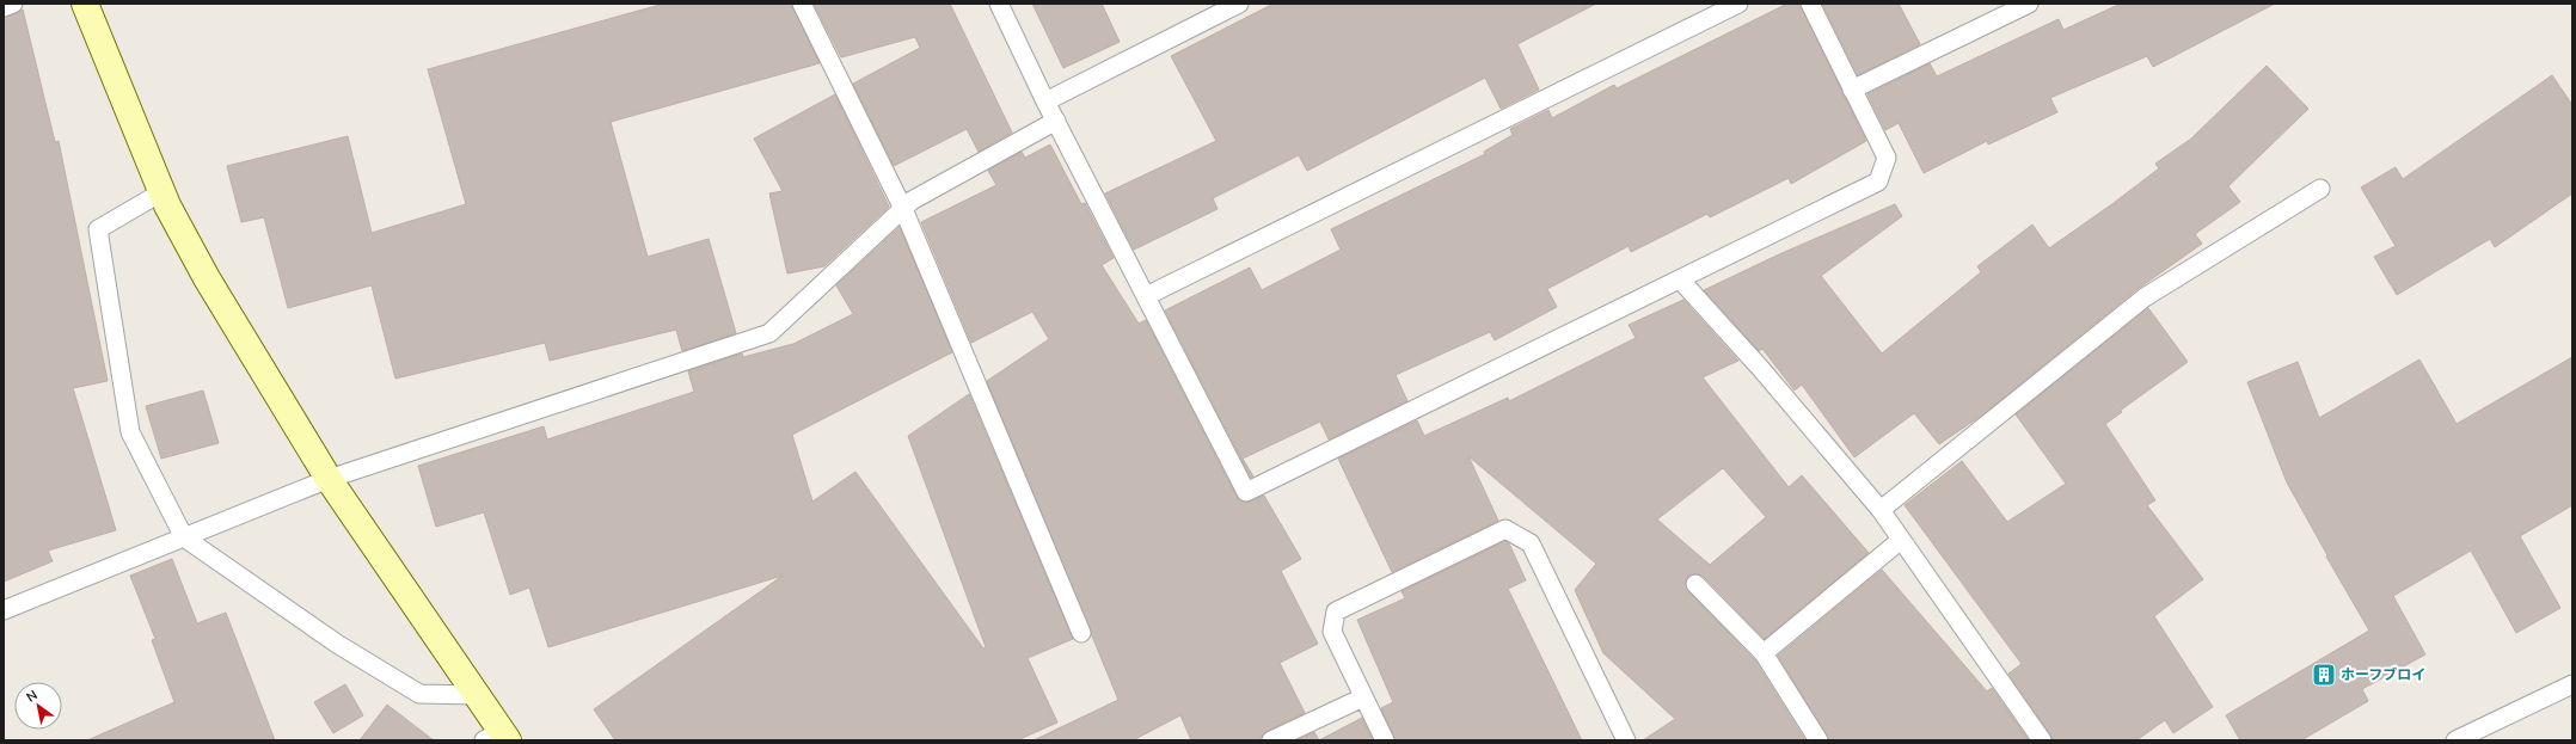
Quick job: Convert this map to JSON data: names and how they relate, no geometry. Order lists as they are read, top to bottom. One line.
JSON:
{"places":{"building":["ホーフブロイ"]},"north":"top left"}
